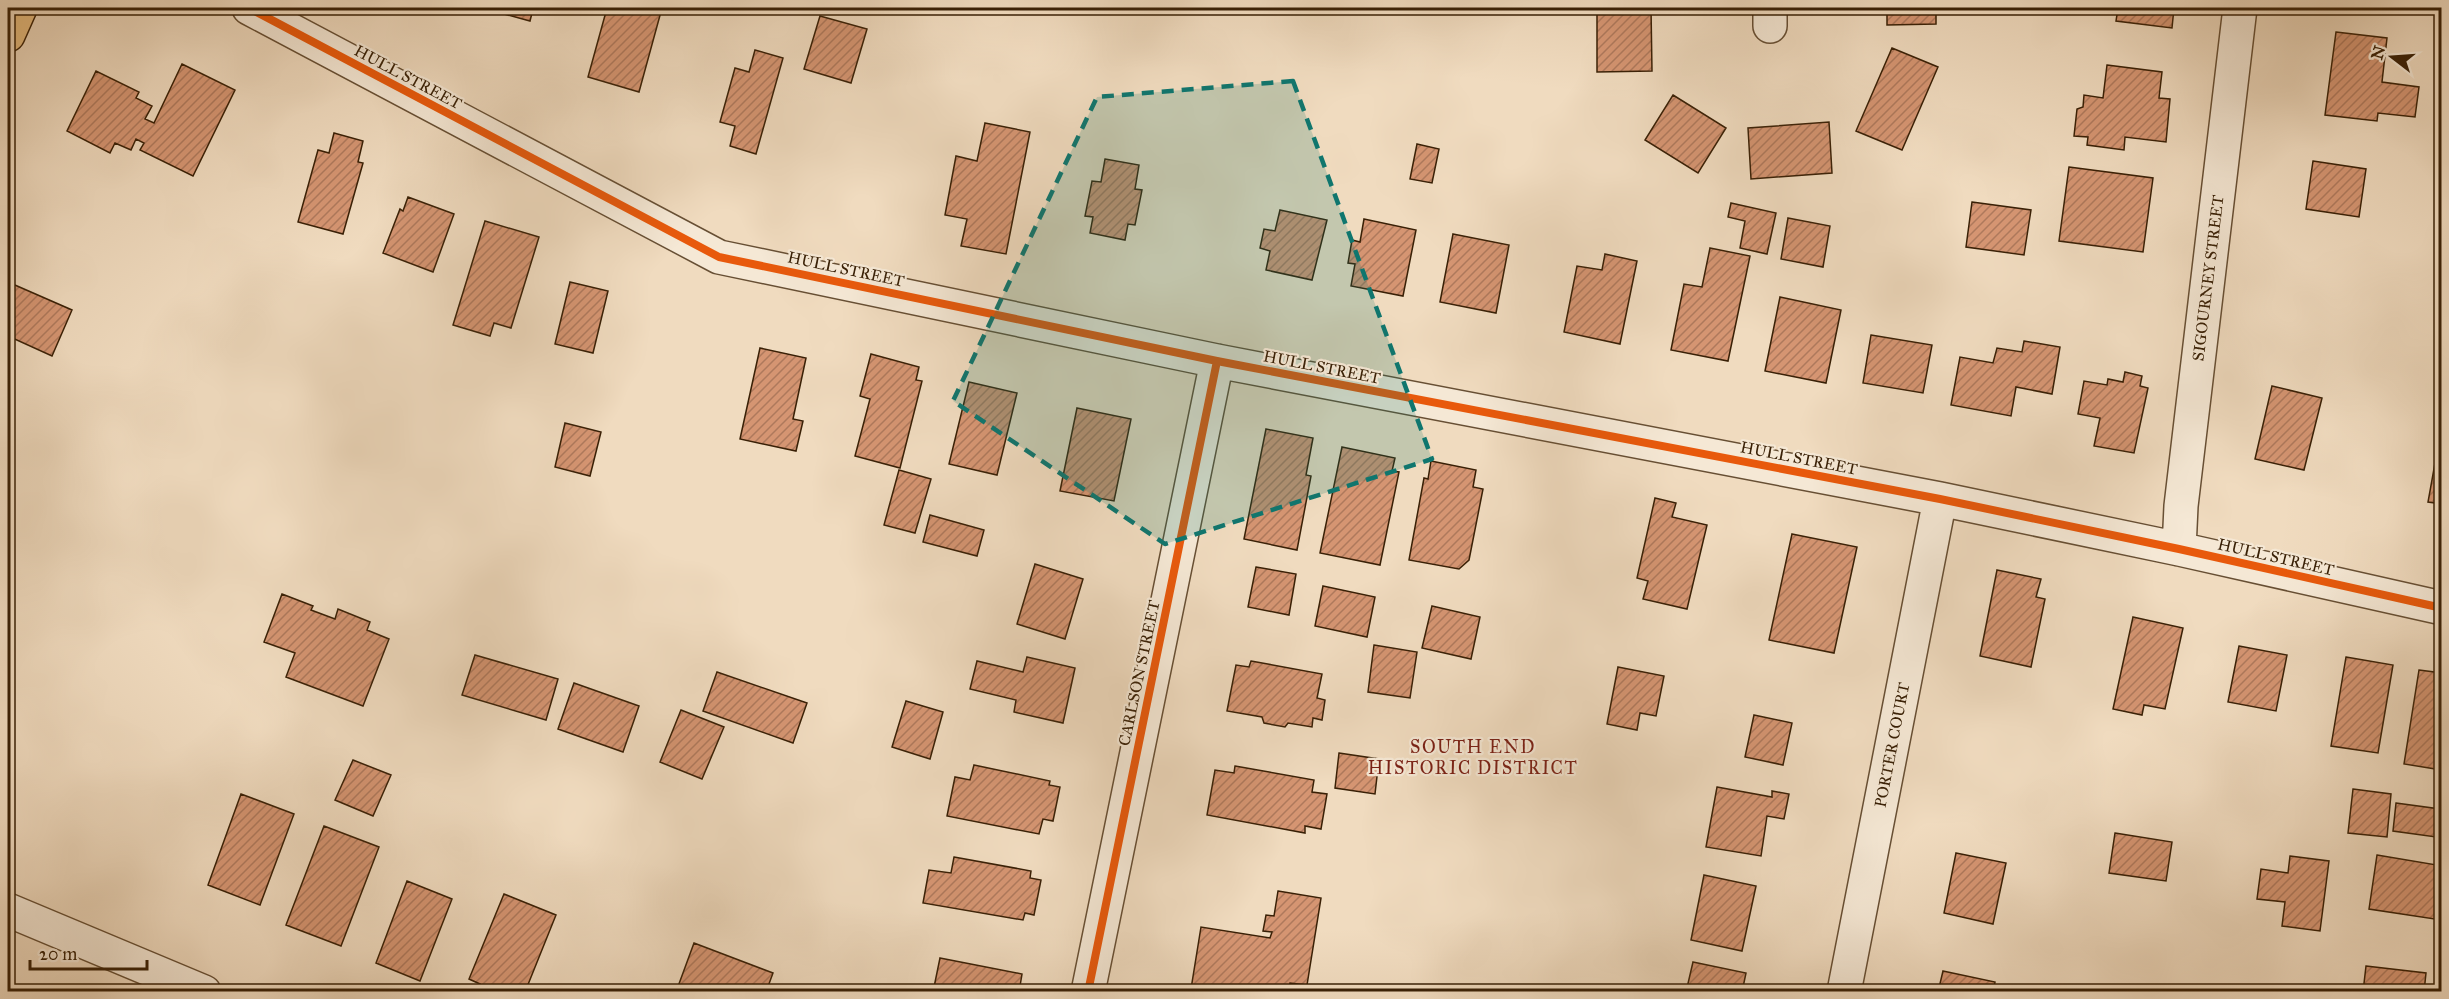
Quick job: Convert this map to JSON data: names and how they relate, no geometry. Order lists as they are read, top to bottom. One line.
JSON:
{"streets":{"street":["HULL STREET","SIGOURNEY STREET","CARLSON STREET","PORTER COURT"]},"crossings":[["HULL STREET","SIGOURNEY STREET"],["HULL STREET","CARLSON STREET"],["HULL STREET","PORTER COURT"]],"districts":["SOUTH END HISTORIC DISTRICT"],"scale_bar":"20 m","north":"left"}
